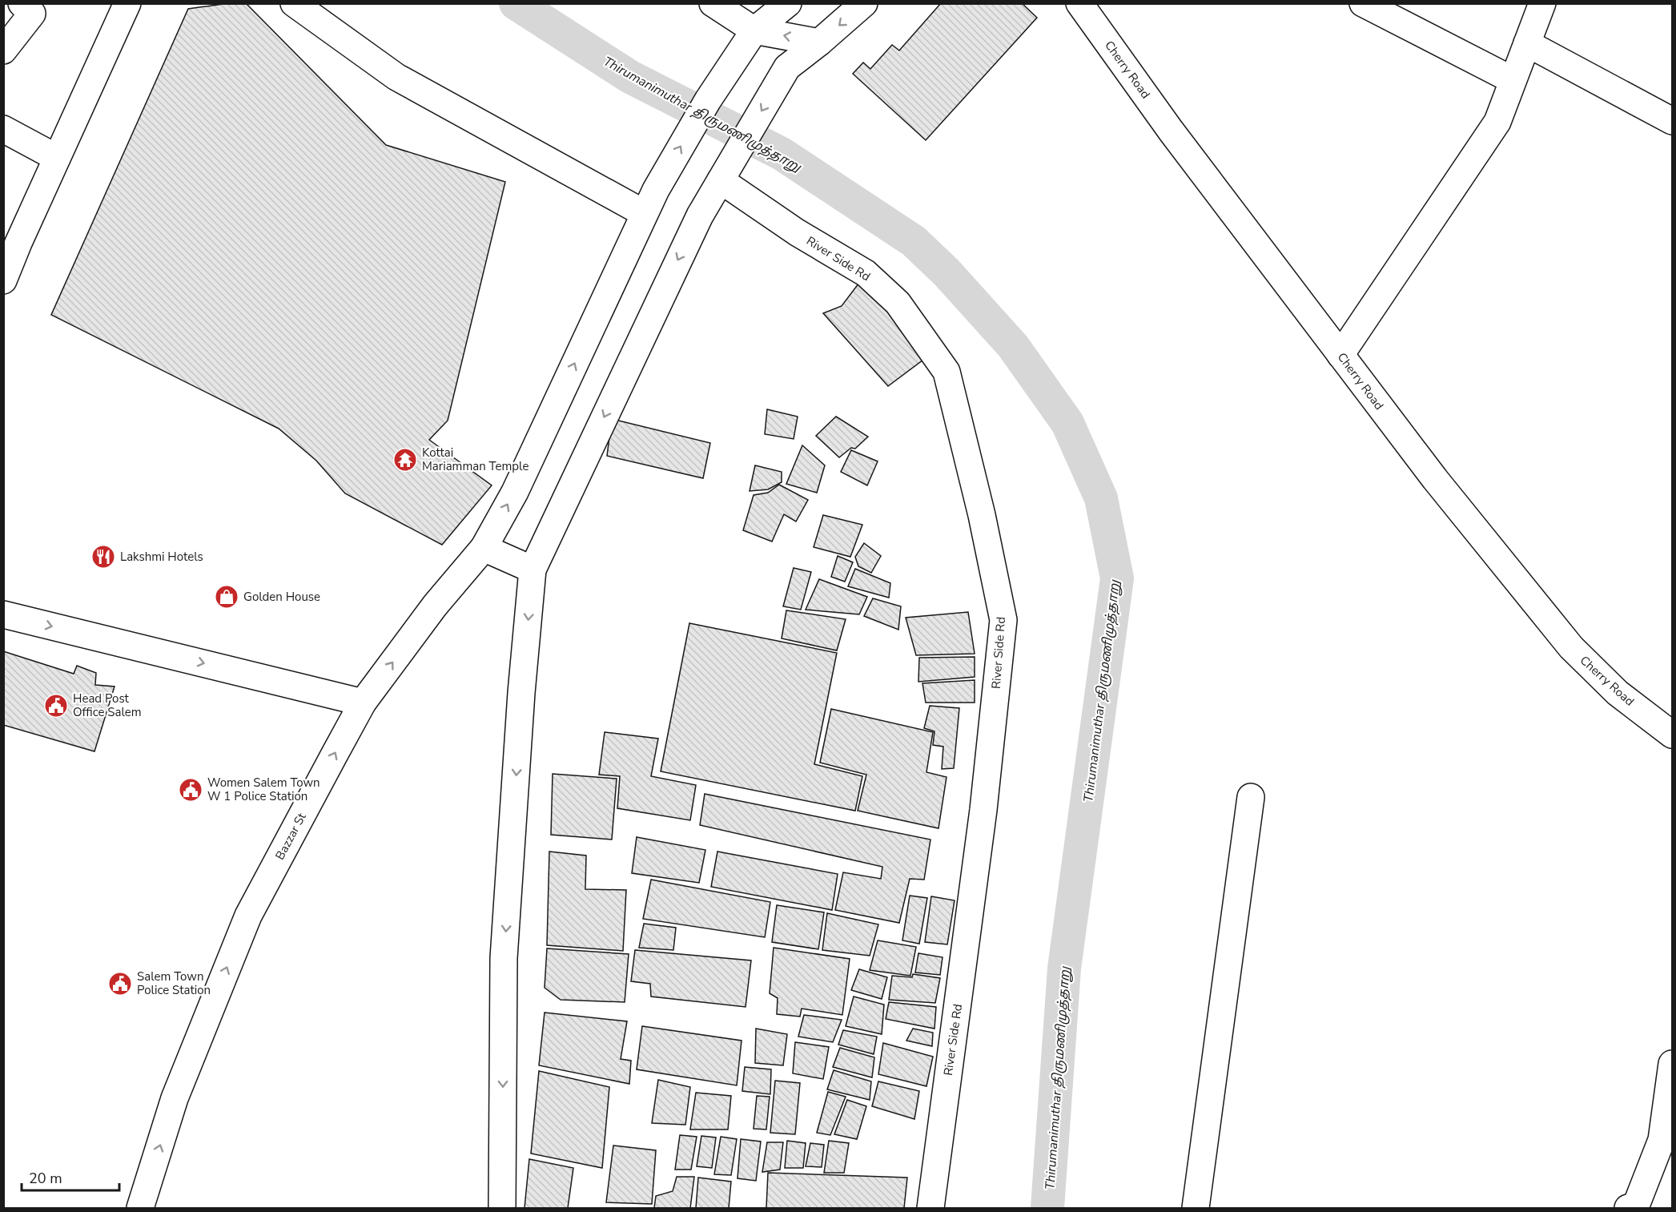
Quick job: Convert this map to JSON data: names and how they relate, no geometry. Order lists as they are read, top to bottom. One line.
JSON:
{"streets":{"main road":["Cherry Road","River Side Rd","Bazzar St"]},"water":["Thirumanimuthar திருமணிமுத்தாறு"],"places":{"temple":["Kottai Mariamman Temple"],"restaurant":["Lakshmi Hotels"],"shop":["Golden House"],"public building":["Head Post Office Salem","Women Salem Town W 1 Police Station","Salem Town Police Station"]},"scale_bar":"20 m"}
